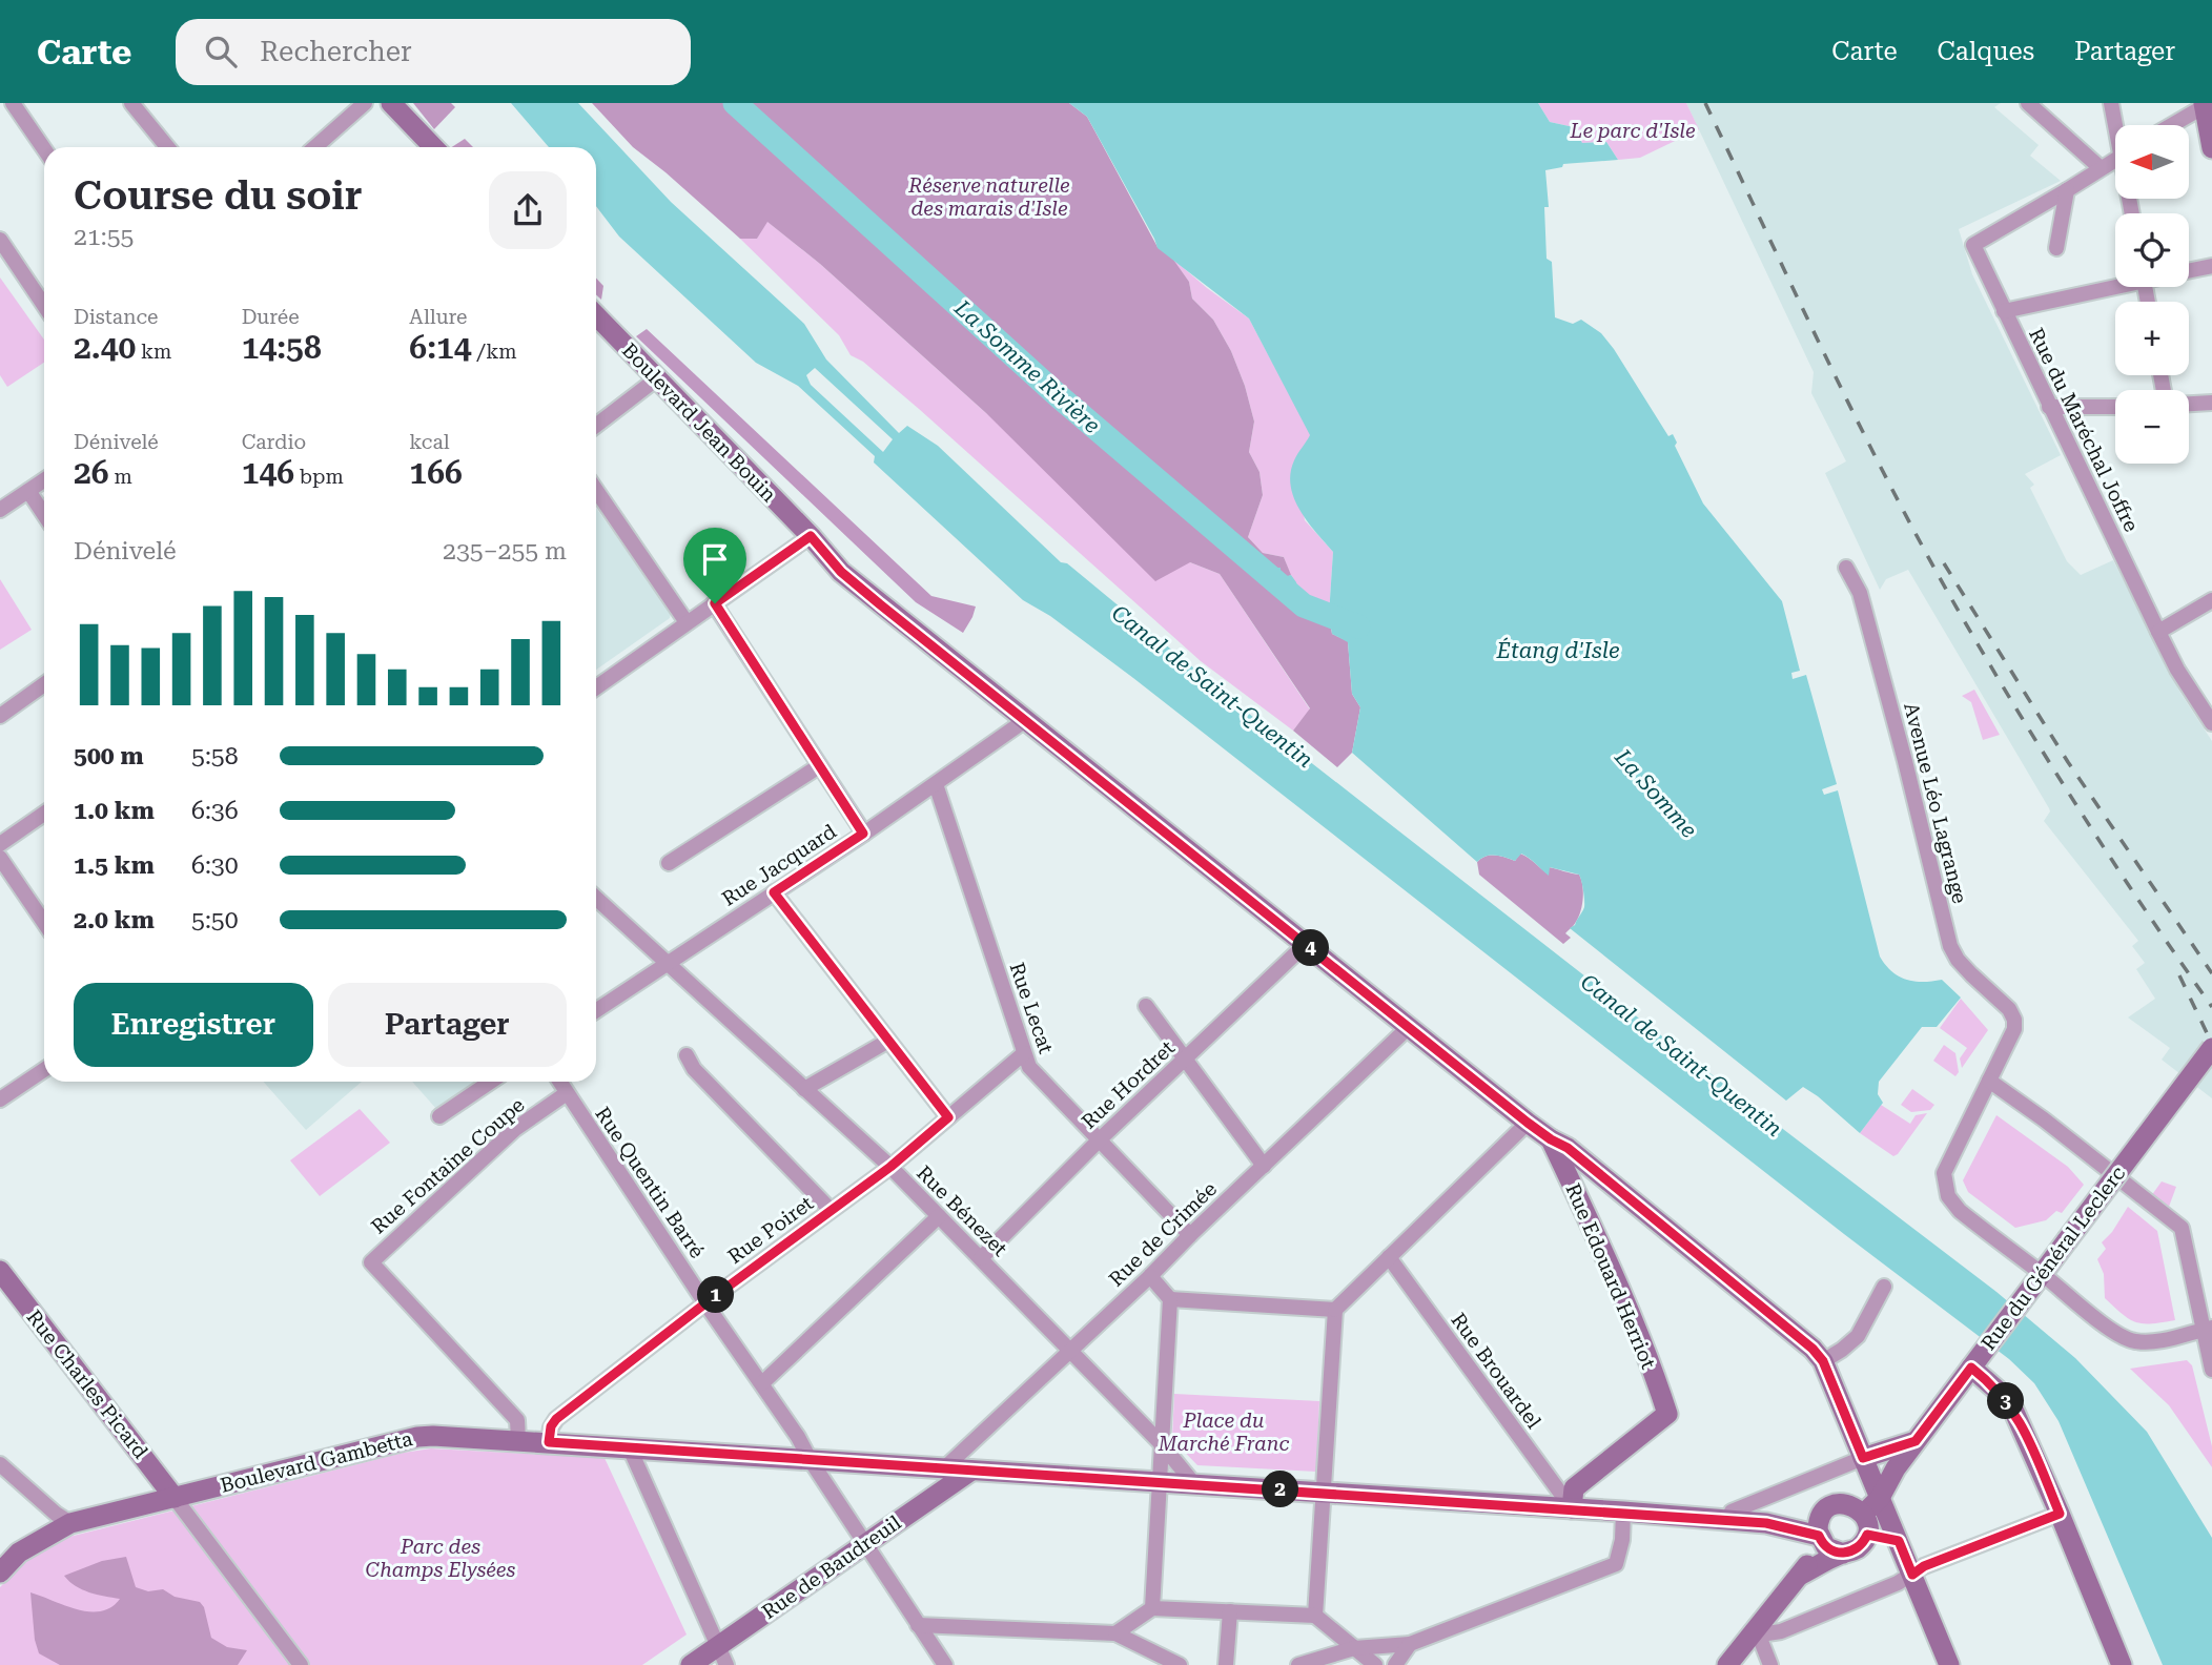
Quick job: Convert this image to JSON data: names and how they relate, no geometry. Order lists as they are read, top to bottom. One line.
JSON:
{"streets":{"main road":["Boulevard Jean Bouin","Rue du Général Leclerc","Rue Edouard Herriot","Rue Charles Picard","Boulevard Gambetta","Rue de Baudreuil"],"street":["Rue du Maréchal Joffre","Avenue Léo Lagrange","Rue Jacquard","Rue Lecat","Rue Hordret","Rue Fontaine Coupe","Rue Quentin Barré","Rue Bénezet","Rue Poiret","Rue de Crimée","Rue Brouardel"]},"crossings":[["Boulevard Jean Bouin","Rue Jacquard"],["Boulevard Jean Bouin","Rue Hordret"],["Boulevard Jean Bouin","Rue de Crimée"],["Boulevard Jean Bouin","Rue Edouard Herriot"],["Rue Jacquard","Rue Lecat"],["Rue Jacquard","Rue Bénezet"],["Rue Lecat","Rue Hordret"],["Rue Lecat","Rue Poiret"],["Rue Lecat","Rue de Crimée"],["Rue Hordret","Rue Bénezet"],["Rue Fontaine Coupe","Rue Quentin Barré"],["Rue Fontaine Coupe","Boulevard Gambetta"],["Rue Quentin Barré","Rue Poiret"],["Rue Quentin Barré","Boulevard Gambetta"],["Rue Quentin Barré","Rue de Baudreuil"],["Rue Bénezet","Rue Poiret"],["Rue Bénezet","Rue de Crimée"],["Rue Bénezet","Boulevard Gambetta"],["Rue Poiret","Boulevard Gambetta"],["Rue de Crimée","Boulevard Gambetta"],["Rue Edouard Herriot","Rue Brouardel"],["Rue Edouard Herriot","Boulevard Gambetta"],["Rue Brouardel","Boulevard Gambetta"],["Rue Charles Picard","Boulevard Gambetta"],["Boulevard Gambetta","Rue de Baudreuil"]],"water":["La Somme Rivière","Étang d'Isle","Canal de Saint-Quentin","La Somme"],"parks":["Le parc d'Isle","Réserve naturelle des marais d'Isle","Place du Marché Franc","Parc des Champs Elysées"],"north":"left","page":{"header":"Carte","search":"Rechercher","nav":["Carte","Calques","Partager"],"map_buttons":["+","−"],"heading":["Course du soir","21:55"],"stats":[["Distance","2.40 km"],["Durée","14:58"],["Allure","6:14 /km"],["Dénivelé","26 m"],["Cardio","146 bpm"],["kcal","166"]],"chart":["Dénivelé","235–255 m"],"list":[{"name":"500 m","note":"5:58"},{"name":"1.0 km","note":"6:36"},{"name":"1.5 km","note":"6:30"},{"name":"2.0 km","note":"5:50"}],"pins":["4","1","3","2"],"buttons":["Enregistrer","Partager"]}}
